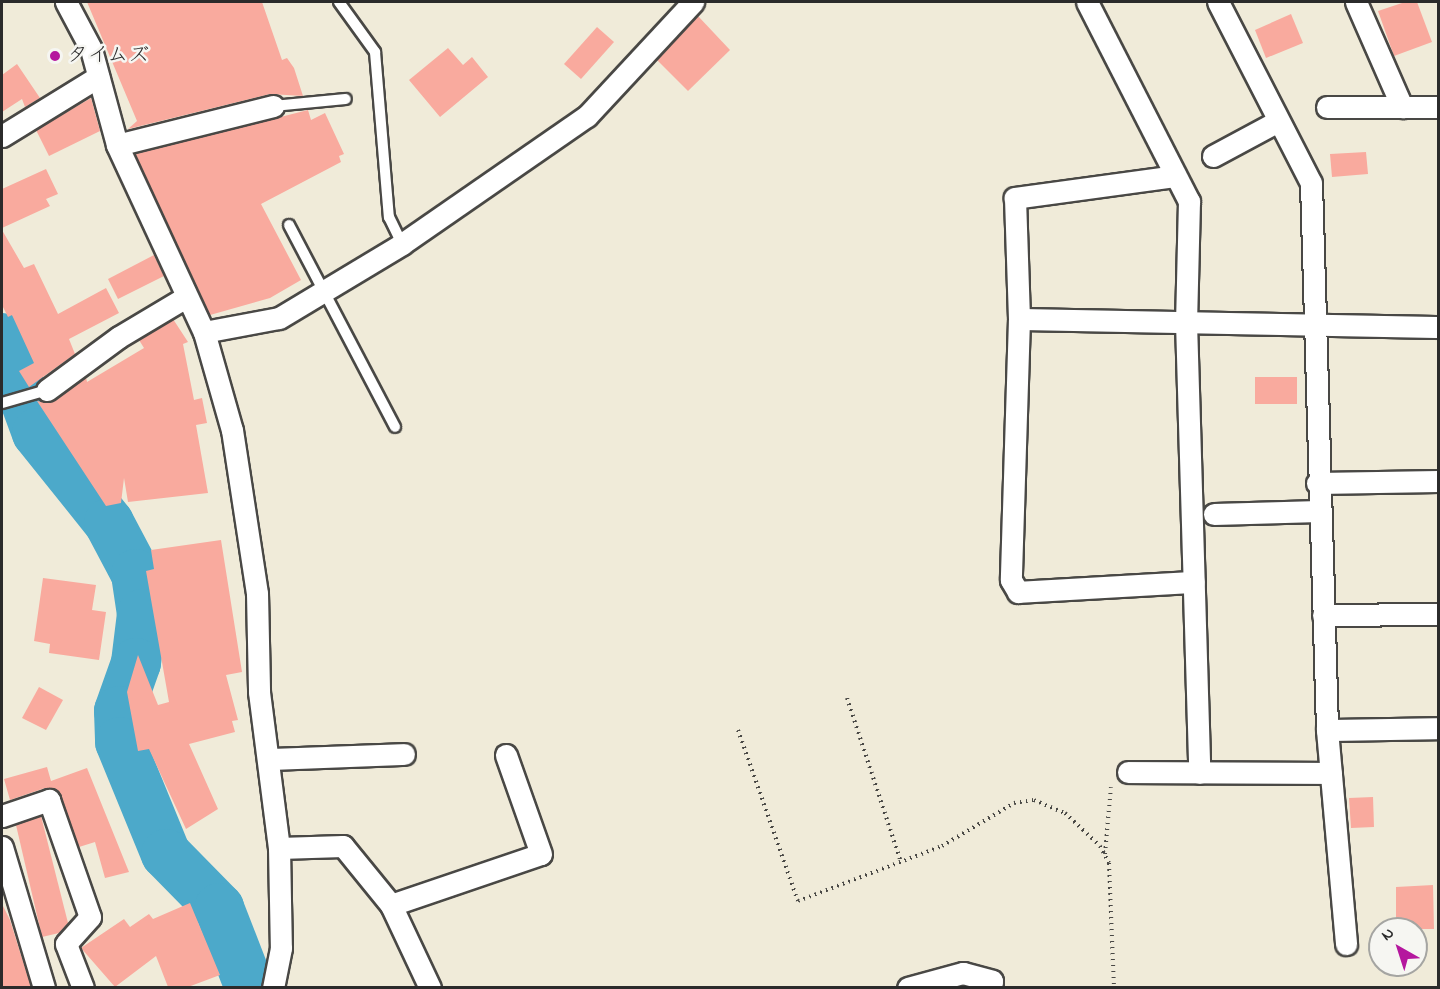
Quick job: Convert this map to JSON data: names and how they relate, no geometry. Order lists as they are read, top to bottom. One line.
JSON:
{"places":["タイムズ"],"north":"top left"}
